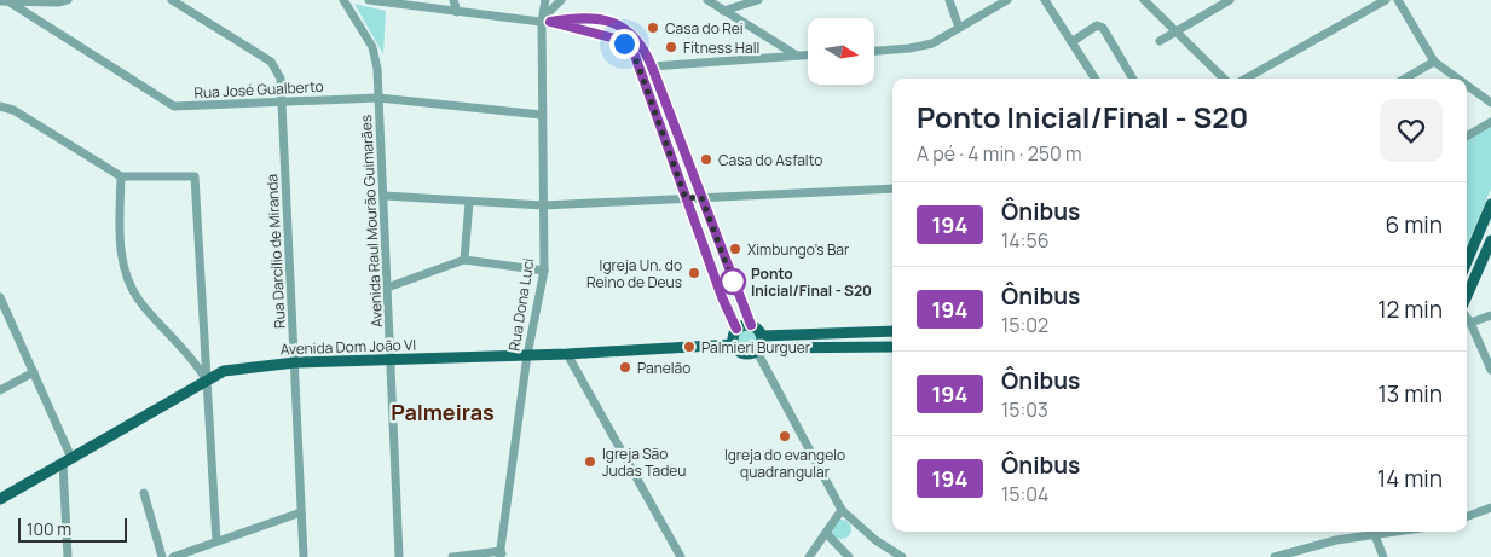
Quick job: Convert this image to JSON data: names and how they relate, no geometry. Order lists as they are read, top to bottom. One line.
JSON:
{"streets":{"main road":["Avenida Dom João VI"],"street":["Rua José Gualberto","Avenida Raul Mourão Guimarães","Rua Darcílio de Miranda","Rua Dona Luci"]},"crossings":[["Rua José Gualberto","Avenida Raul Mourão Guimarães"],["Rua José Gualberto","Rua Darcílio de Miranda"],["Rua José Gualberto","Rua Dona Luci"],["Avenida Raul Mourão Guimarães","Avenida Dom João VI"],["Rua Darcílio de Miranda","Avenida Dom João VI"],["Rua Dona Luci","Avenida Dom João VI"]],"districts":["Palmeiras"],"places":["Casa do Rei","Fitness Hall","Casa do Asfalto","Ximbungo's Bar","Igreja Un. do Reino de Deus","Ponto Inicial/Final - S20","Palmieri Burguer","Panelão","Igreja do evangelo quadrangular","Igreja São Judas Tadeu"],"lines":["bus line 194"],"scale_bar":"100 m","north":"right","page":{"heading":["Ponto Inicial/Final - S20","A pé · 4 min · 250 m"],"list":[{"mark":"194","name":"Ônibus","note":"14:56","value":"6 min"},{"mark":"194","name":"Ônibus","note":"15:02","value":"12 min"},{"mark":"194","name":"Ônibus","note":"15:03","value":"13 min"},{"mark":"194","name":"Ônibus","note":"15:04","value":"14 min"}],"scale":"100 m"}}
